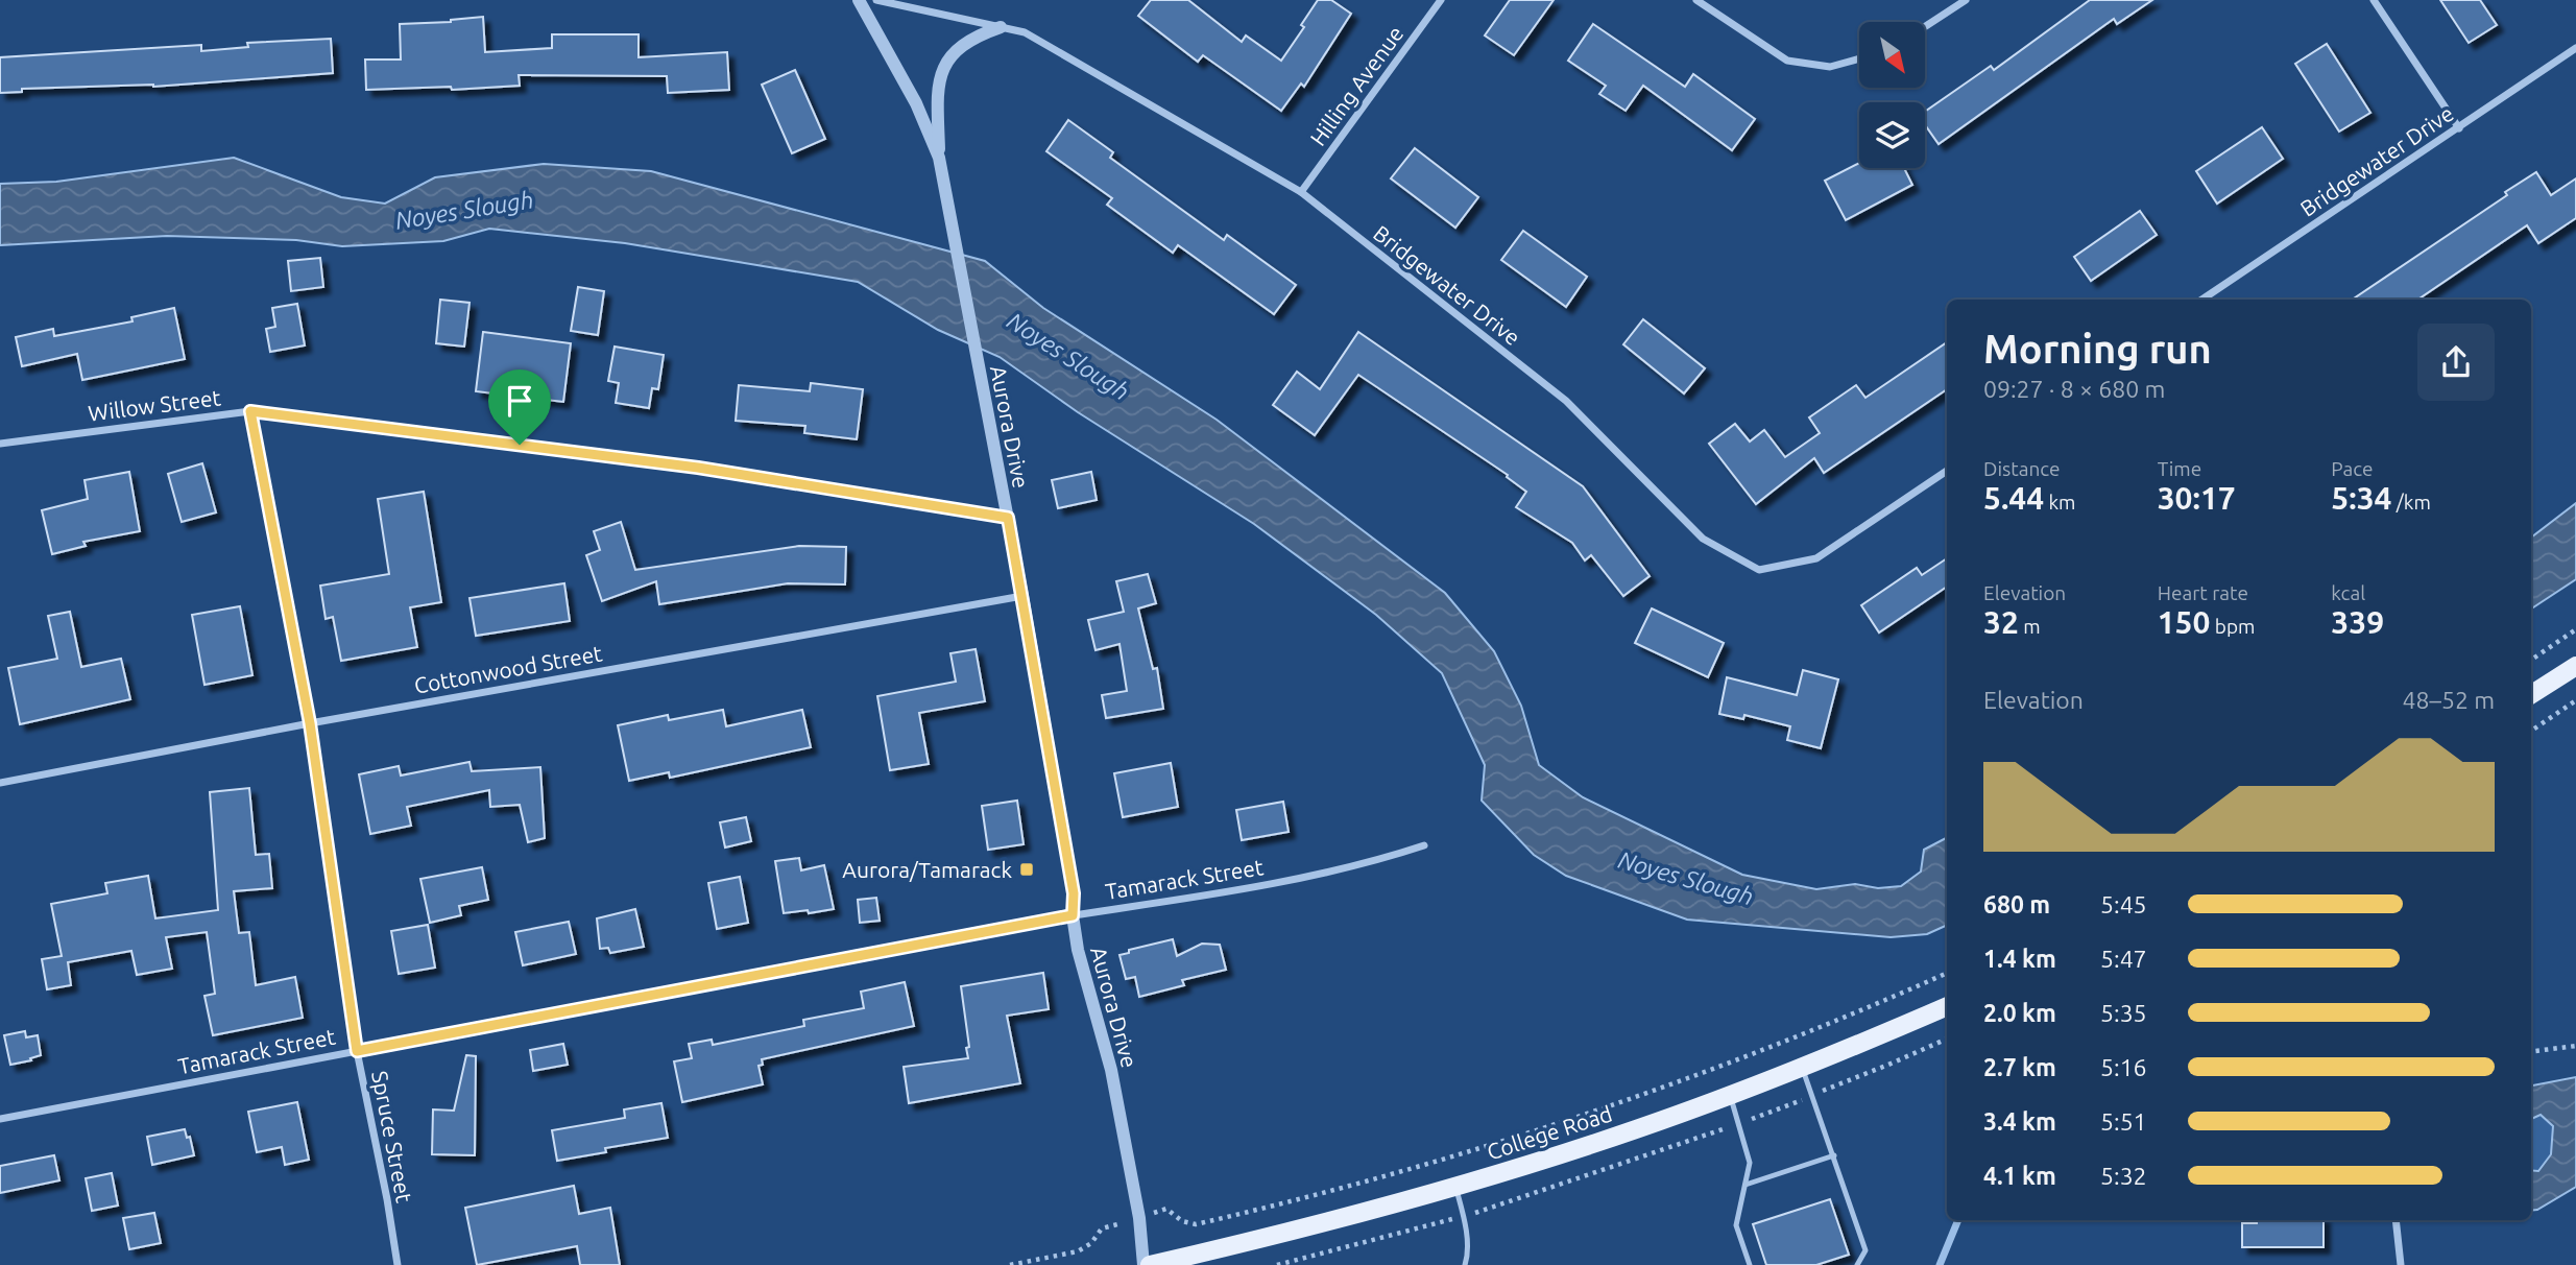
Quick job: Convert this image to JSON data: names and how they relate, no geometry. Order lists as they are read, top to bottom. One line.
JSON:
{"streets":{"main road":["College Road"],"street":["Hilling Avenue","Bridgewater Drive","Willow Street","Aurora Drive","Cottonwood Street","Tamarack Street","Spruce Street"]},"crossings":[["Hilling Avenue","Bridgewater Drive"],["Willow Street","Aurora Drive"],["Willow Street","Spruce Street"],["Aurora Drive","Cottonwood Street"],["Aurora Drive","Tamarack Street"],["Cottonwood Street","Spruce Street"],["Tamarack Street","Spruce Street"]],"water":["Noyes Slough"],"places":{"transit":["Aurora/Tamarack"]},"north":"bottom right","page":{"heading":["Morning run","09:27 · 8 × 680 m"],"stats":[["Distance","5.44 km"],["Time","30:17"],["Pace","5:34 /km"],["Elevation","32 m"],["Heart rate","150 bpm"],["kcal","339"]],"chart":["Elevation","48–52 m"],"list":[{"name":"680 m","note":"5:45"},{"name":"1.4 km","note":"5:47"},{"name":"2.0 km","note":"5:35"},{"name":"2.7 km","note":"5:16"},{"name":"3.4 km","note":"5:51"},{"name":"4.1 km","note":"5:32"}]}}
